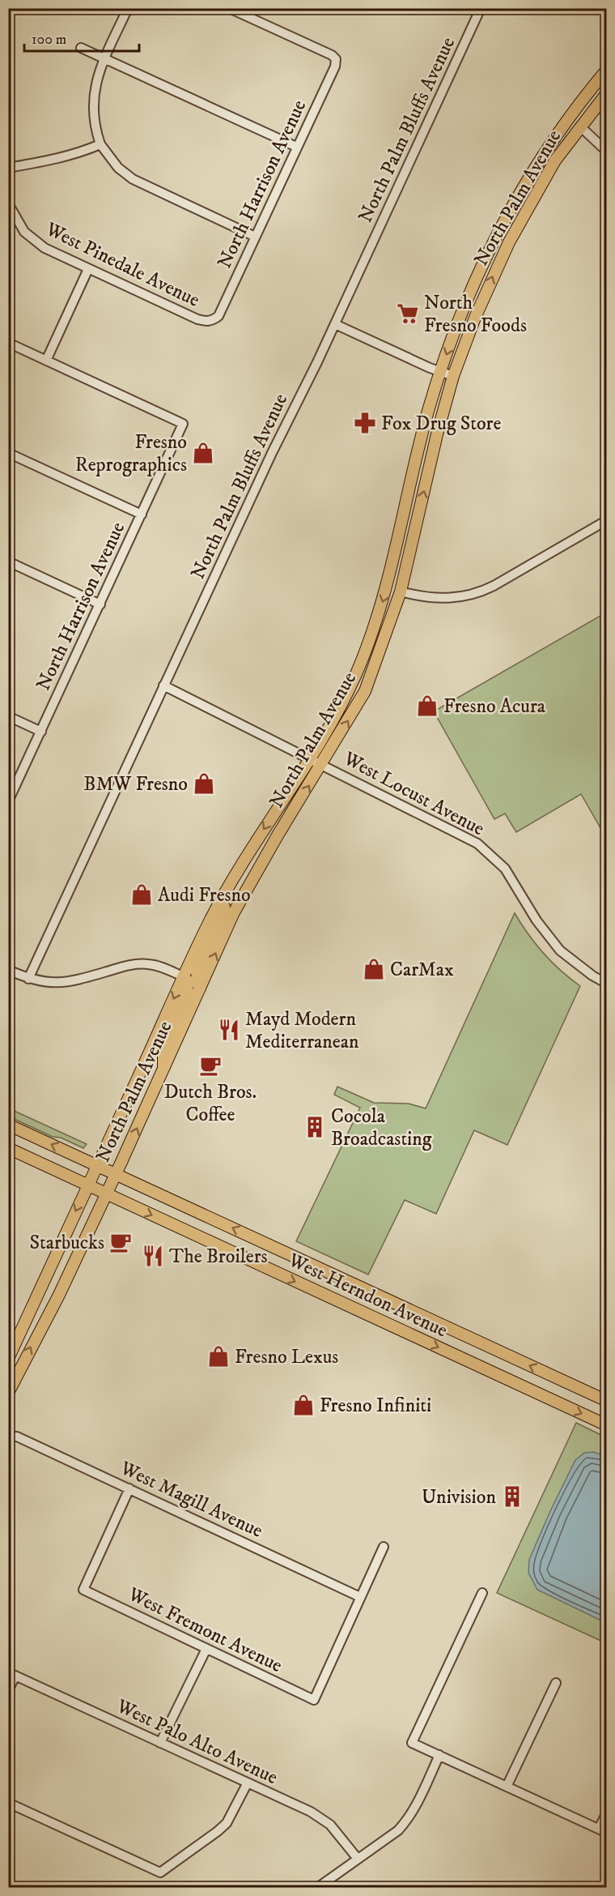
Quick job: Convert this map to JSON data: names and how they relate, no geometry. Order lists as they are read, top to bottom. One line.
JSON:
{"streets":{"main road":["North Palm Avenue","West Herndon Avenue"],"street":["North Palm Bluffs Avenue","North Harrison Avenue","West Pinedale Avenue","West Locust Avenue","West Magill Avenue","West Fremont Avenue","West Palo Alto Avenue"]},"crossings":[["North Palm Bluffs Avenue","West Locust Avenue"],["North Harrison Avenue","West Pinedale Avenue"],["North Palm Avenue","West Locust Avenue"],["North Palm Avenue","West Herndon Avenue"],["West Magill Avenue","West Fremont Avenue"]],"places":{"supermarket":["North Fresno Foods"],"pharmacy":["Fox Drug Store"],"shop":["Fresno Reprographics","Fresno Acura","BMW Fresno","Audi Fresno","CarMax","Fresno Lexus","Fresno Infiniti"],"restaurant":["Mayd Modern Mediterranean","The Broilers"],"cafe":["Dutch Bros. Coffee","Starbucks"],"building":["Cocola Broadcasting","Univision"]},"scale_bar":"100 m"}
